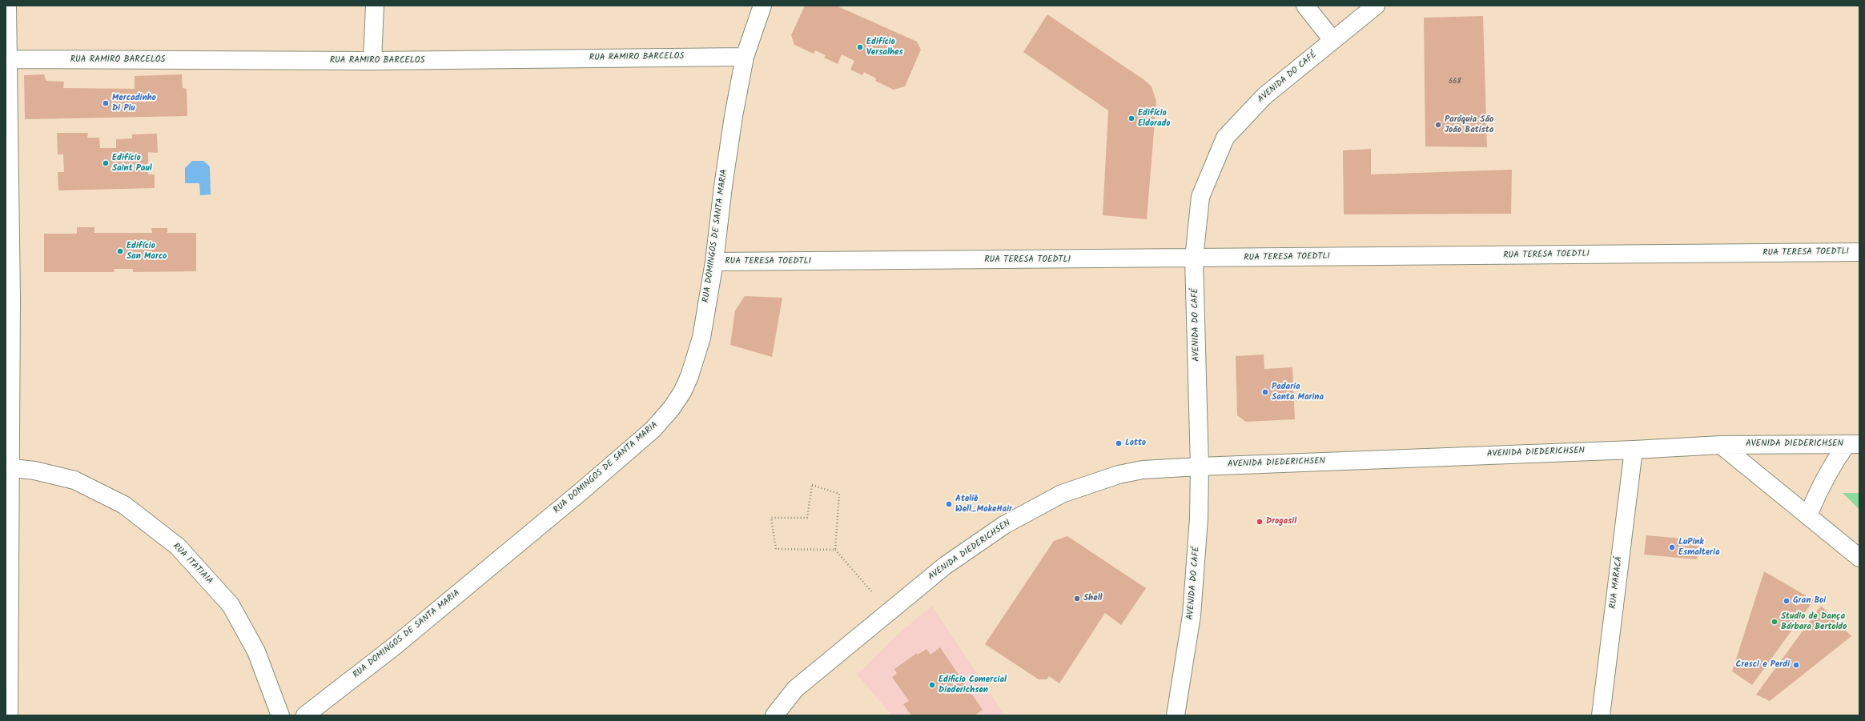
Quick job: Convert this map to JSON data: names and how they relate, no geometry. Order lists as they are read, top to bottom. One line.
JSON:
{"streets":{"street":["RUA RAMIRO BARCELOS","AVENIDA DO CAFÉ","RUA DOMINGOS DE SANTA MARIA","RUA TERESA TOEDTLI","AVENIDA DIEDERICHSEN","RUA ITATIAIA","RUA MARACÁ"]},"crossings":[["RUA RAMIRO BARCELOS","RUA DOMINGOS DE SANTA MARIA"],["AVENIDA DO CAFÉ","RUA TERESA TOEDTLI"],["AVENIDA DO CAFÉ","AVENIDA DIEDERICHSEN"],["RUA DOMINGOS DE SANTA MARIA","RUA TERESA TOEDTLI"],["AVENIDA DIEDERICHSEN","RUA MARACÁ"]],"places":["Edifício Versalhes","Mercadinho Di Piu","Edifício Eldorado","Paróquia São João Batista","Edifício Saint Paul","Edifício San Marco","Padaria Santa Marina","Lotto","Ateliê Well_MakeHair","Drogasil","LuPink Esmalteria","Shell","Gran Boi","Studio de Dança Bárbara Bertoldo","Cresci e Perdi","Edificio Comercial Diederichsen"],"house_numbers":["668"]}
